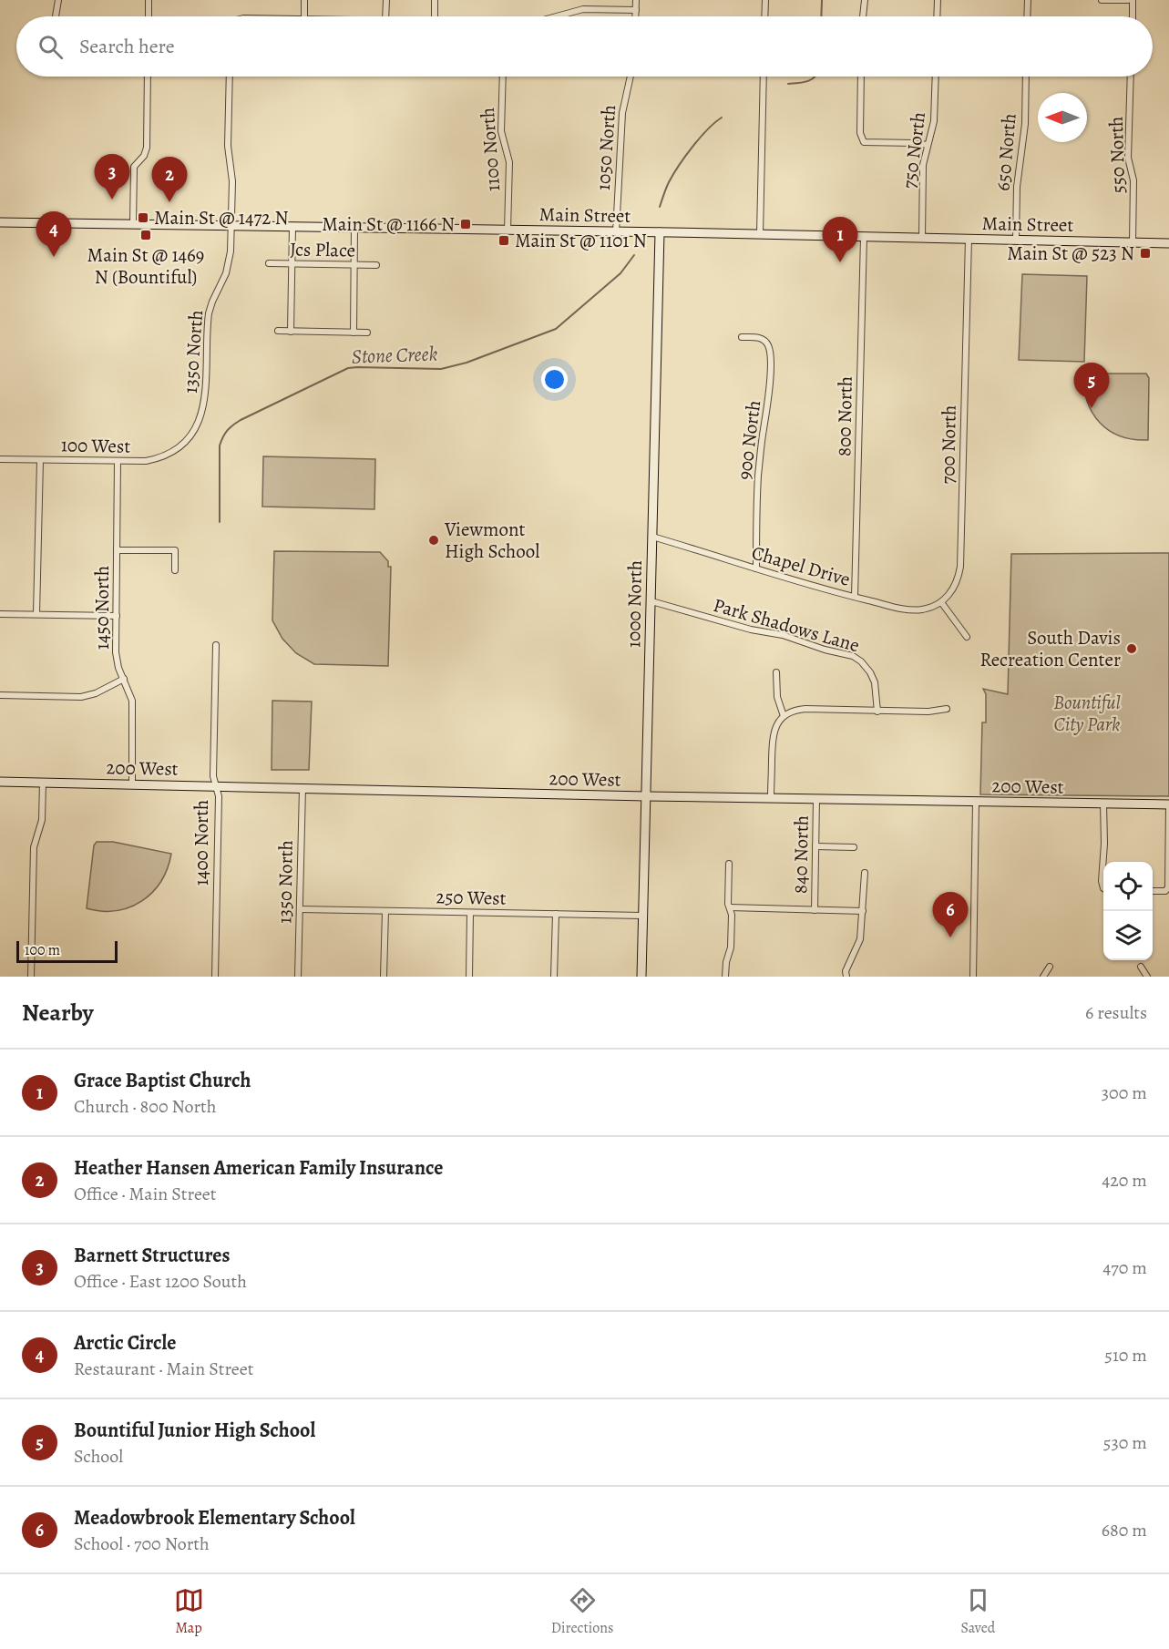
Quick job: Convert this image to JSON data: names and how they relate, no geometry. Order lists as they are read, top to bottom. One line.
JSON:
{"streets":{"main road":["Main Street","1000 North","200 West"],"street":["1050 North","1100 North","750 North","650 North","550 North","Jcs Place","1350 North","800 North","900 North","700 North","100 West","Chapel Drive","1450 North","Park Shadows Lane","1400 North","840 North","250 West"]},"crossings":[["1050 North","Main Street"],["1100 North","Main Street"],["750 North","Main Street"],["650 North","Main Street"],["550 North","Main Street"],["Main Street","1350 North"],["Main Street","800 North"],["Main Street","700 North"],["Main Street","1000 North"],["1350 North","100 West"],["1350 North","200 West"],["1350 North","250 West"],["800 North","Chapel Drive"],["900 North","Chapel Drive"],["700 North","Chapel Drive"],["100 West","1450 North"],["Chapel Drive","1000 North"],["1000 North","Park Shadows Lane"],["1000 North","200 West"],["1000 North","250 West"],["1450 North","200 West"],["200 West","1400 North"],["200 West","840 North"]],"water":["Stone Creek"],"parks":["Bountiful City Park"],"places":{"transit":["Main St @ 1472 N","Main St @ 1166 N","Main St @ 1469 N (Bountiful)","Main St @ 1101 N","Main St @ 523 N"],"other":["Viewmont High School","South Davis Recreation Center"]},"scale_bar":"100 m","north":"left","page":{"search":"Search here","pins":["3","2","4","1","5","6"],"scale":"100 m","heading":["Nearby","6 results"],"list":[{"mark":"1","name":"Grace Baptist Church","note":"Church · 800 North","value":"300 m"},{"mark":"2","name":"Heather Hansen American Family Insurance","note":"Office · Main Street","value":"420 m"},{"mark":"3","name":"Barnett Structures","note":"Office · East 1200 South","value":"470 m"},{"mark":"4","name":"Arctic Circle","note":"Restaurant · Main Street","value":"510 m"},{"mark":"5","name":"Bountiful Junior High School","note":"School","value":"530 m"},{"mark":"6","name":"Meadowbrook Elementary School","note":"School · 700 North","value":"680 m"}],"nav":["Map","Directions","Saved"]}}
